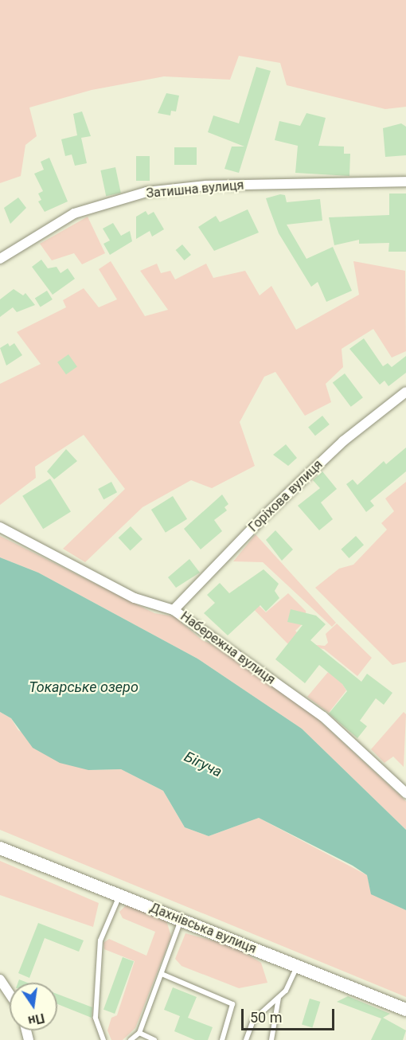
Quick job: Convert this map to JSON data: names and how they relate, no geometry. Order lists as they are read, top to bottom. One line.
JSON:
{"streets":{"street":["Затишна вулиця","Горіхова вулиця","Набережна вулиця","Дахнівська вулиця"]},"crossings":[["Горіхова вулиця","Набережна вулиця"]],"water":["Токарське озеро","Бігуча"],"scale_bar":"50 m","north":"bottom"}
